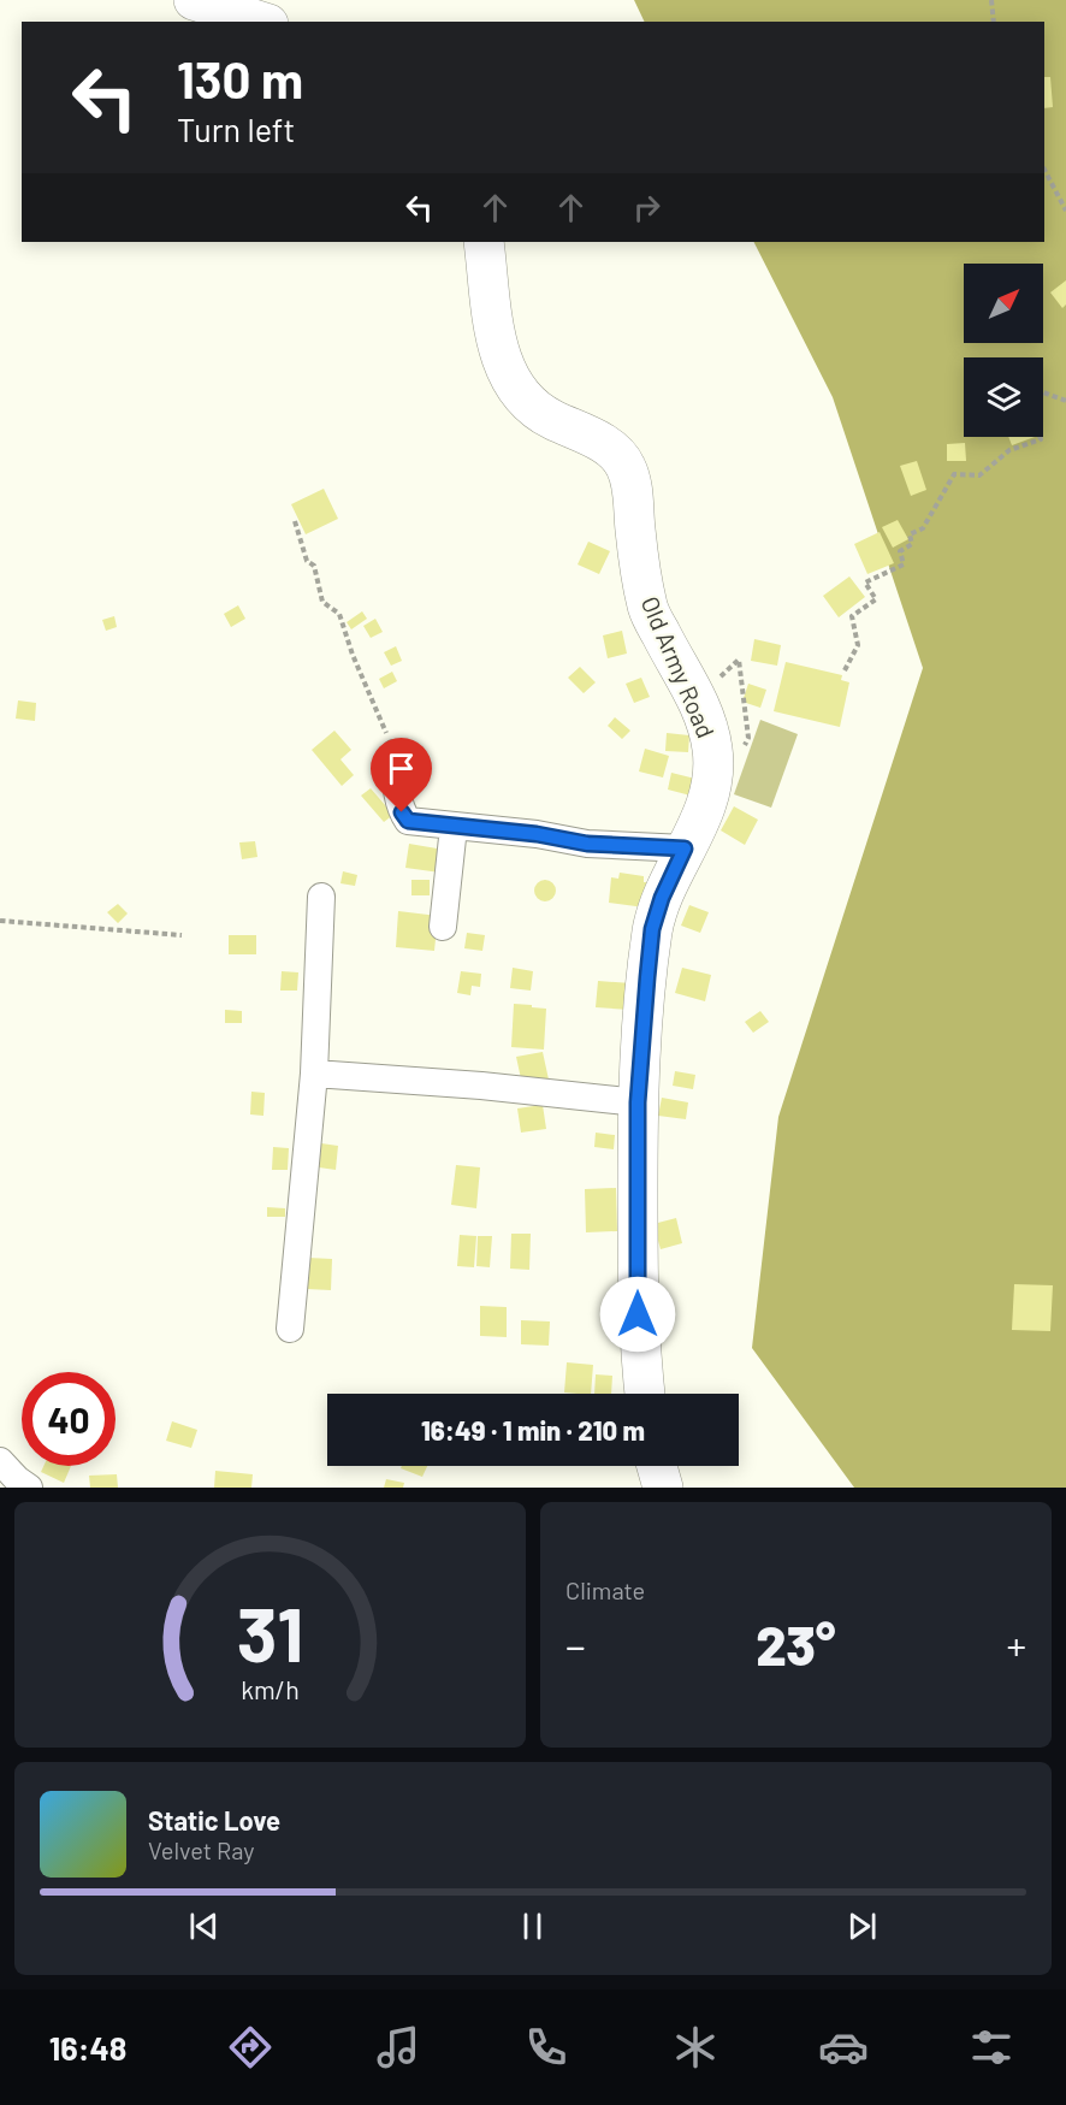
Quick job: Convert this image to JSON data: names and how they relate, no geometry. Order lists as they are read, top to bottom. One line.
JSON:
{"streets":{"street":["Old Army Road"]},"north":"top right","page":{"turn":["130 m","Turn left"],"limit":"40","trip":"16:49 · 1 min · 210 m","tile":"Climate","heat":["−","23°","+"],"song":["Static Love","Velvet Ray"],"tabs":"16:48","gauge":["31","km/h"]}}
